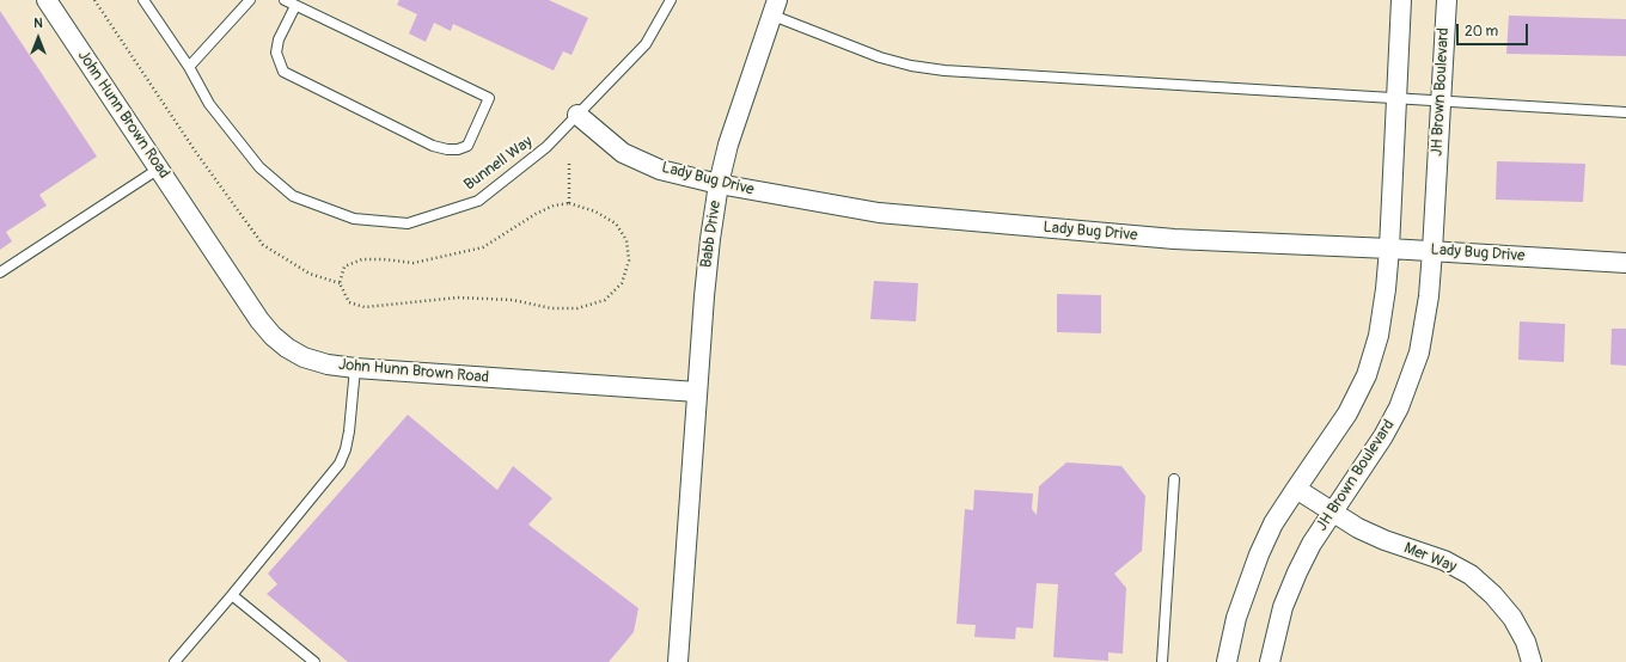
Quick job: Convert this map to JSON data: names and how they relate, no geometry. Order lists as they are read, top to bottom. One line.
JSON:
{"streets":{"street":["JH Brown Boulevard","John Hunn Brown Road","Lady Bug Drive","Babb Drive","Mer Way"],"lane":["Bunnell Way"]},"crossings":[["JH Brown Boulevard","Lady Bug Drive"],["JH Brown Boulevard","Mer Way"],["John Hunn Brown Road","Babb Drive"],["Bunnell Way","Lady Bug Drive"],["Lady Bug Drive","Babb Drive"]],"scale_bar":"20 m","north":"top"}
